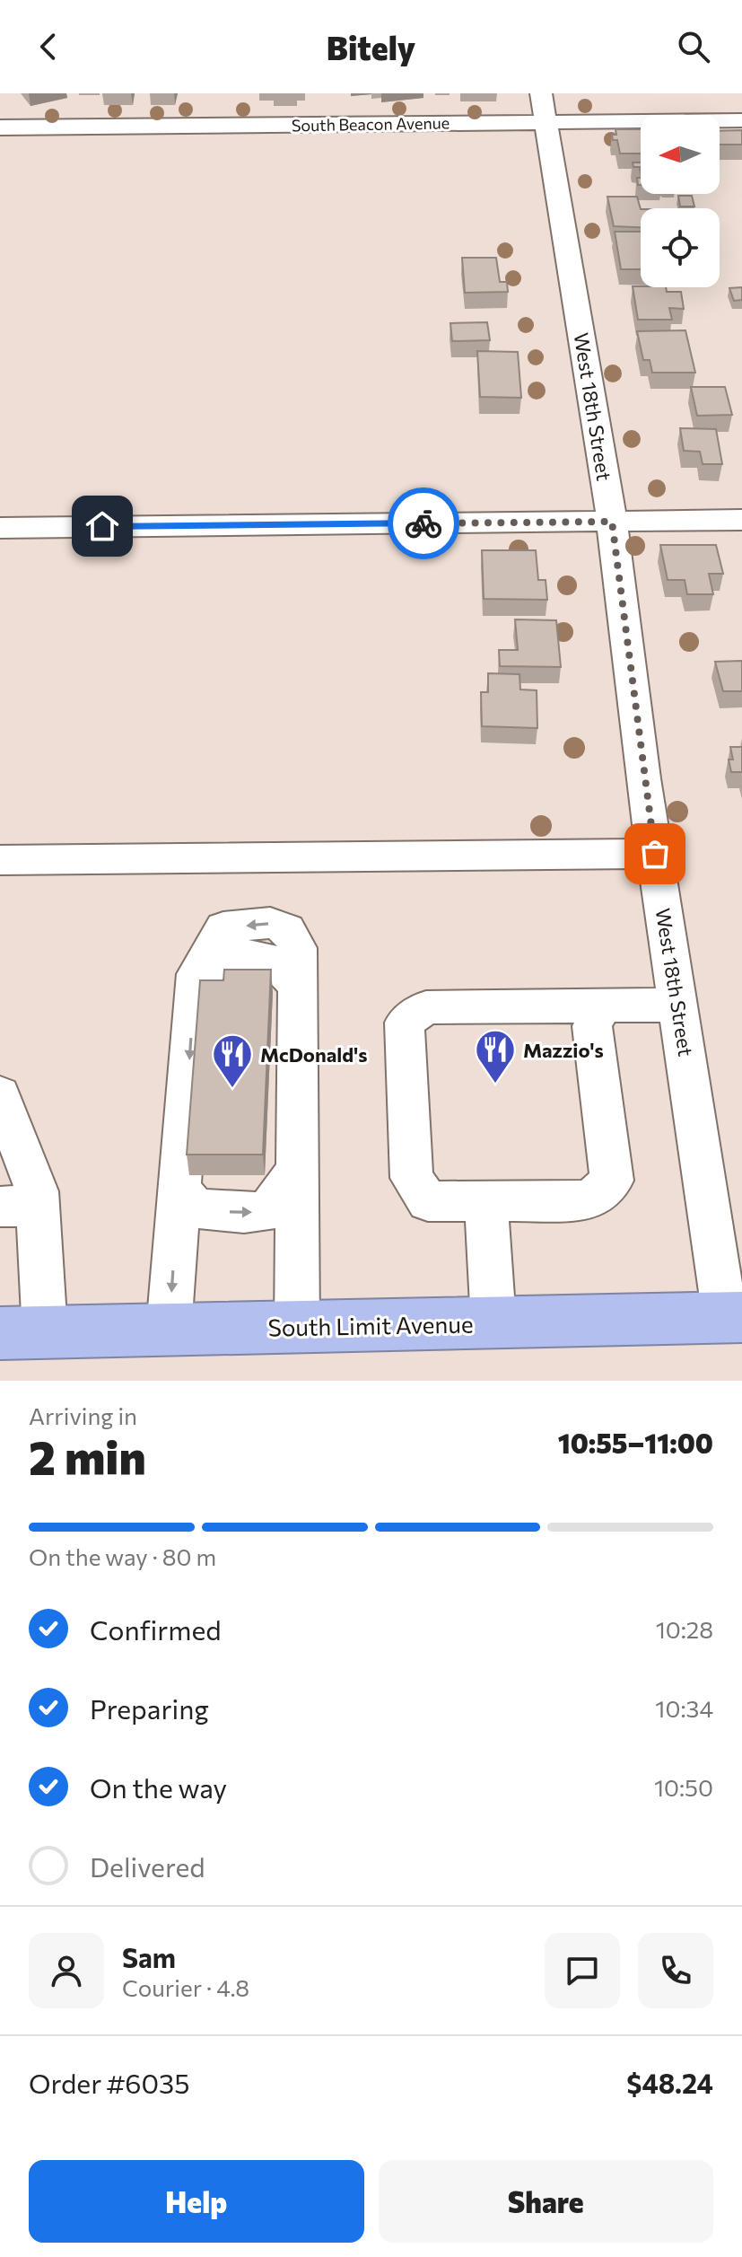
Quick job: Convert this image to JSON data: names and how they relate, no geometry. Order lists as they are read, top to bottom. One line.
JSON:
{"streets":{"highway":["South Limit Avenue"],"street":["South Beacon Avenue","West 18th Street"]},"crossings":[["South Beacon Avenue","West 18th Street"],["West 18th Street","South Limit Avenue"]],"places":{"restaurant":["Mazzio's","McDonald's"]},"north":"left","page":{"header":"Bitely","heading":["2 min","Arriving in","10:55–11:00"],"panel":["Sam","Courier · 4.8","Order #6035","$48.24"],"bar":"On the way · 80 m","list":[["Confirmed","10:28"],["Preparing","10:34"],["On the way","10:50"],"Delivered"],"buttons":["Help","Share"]}}
